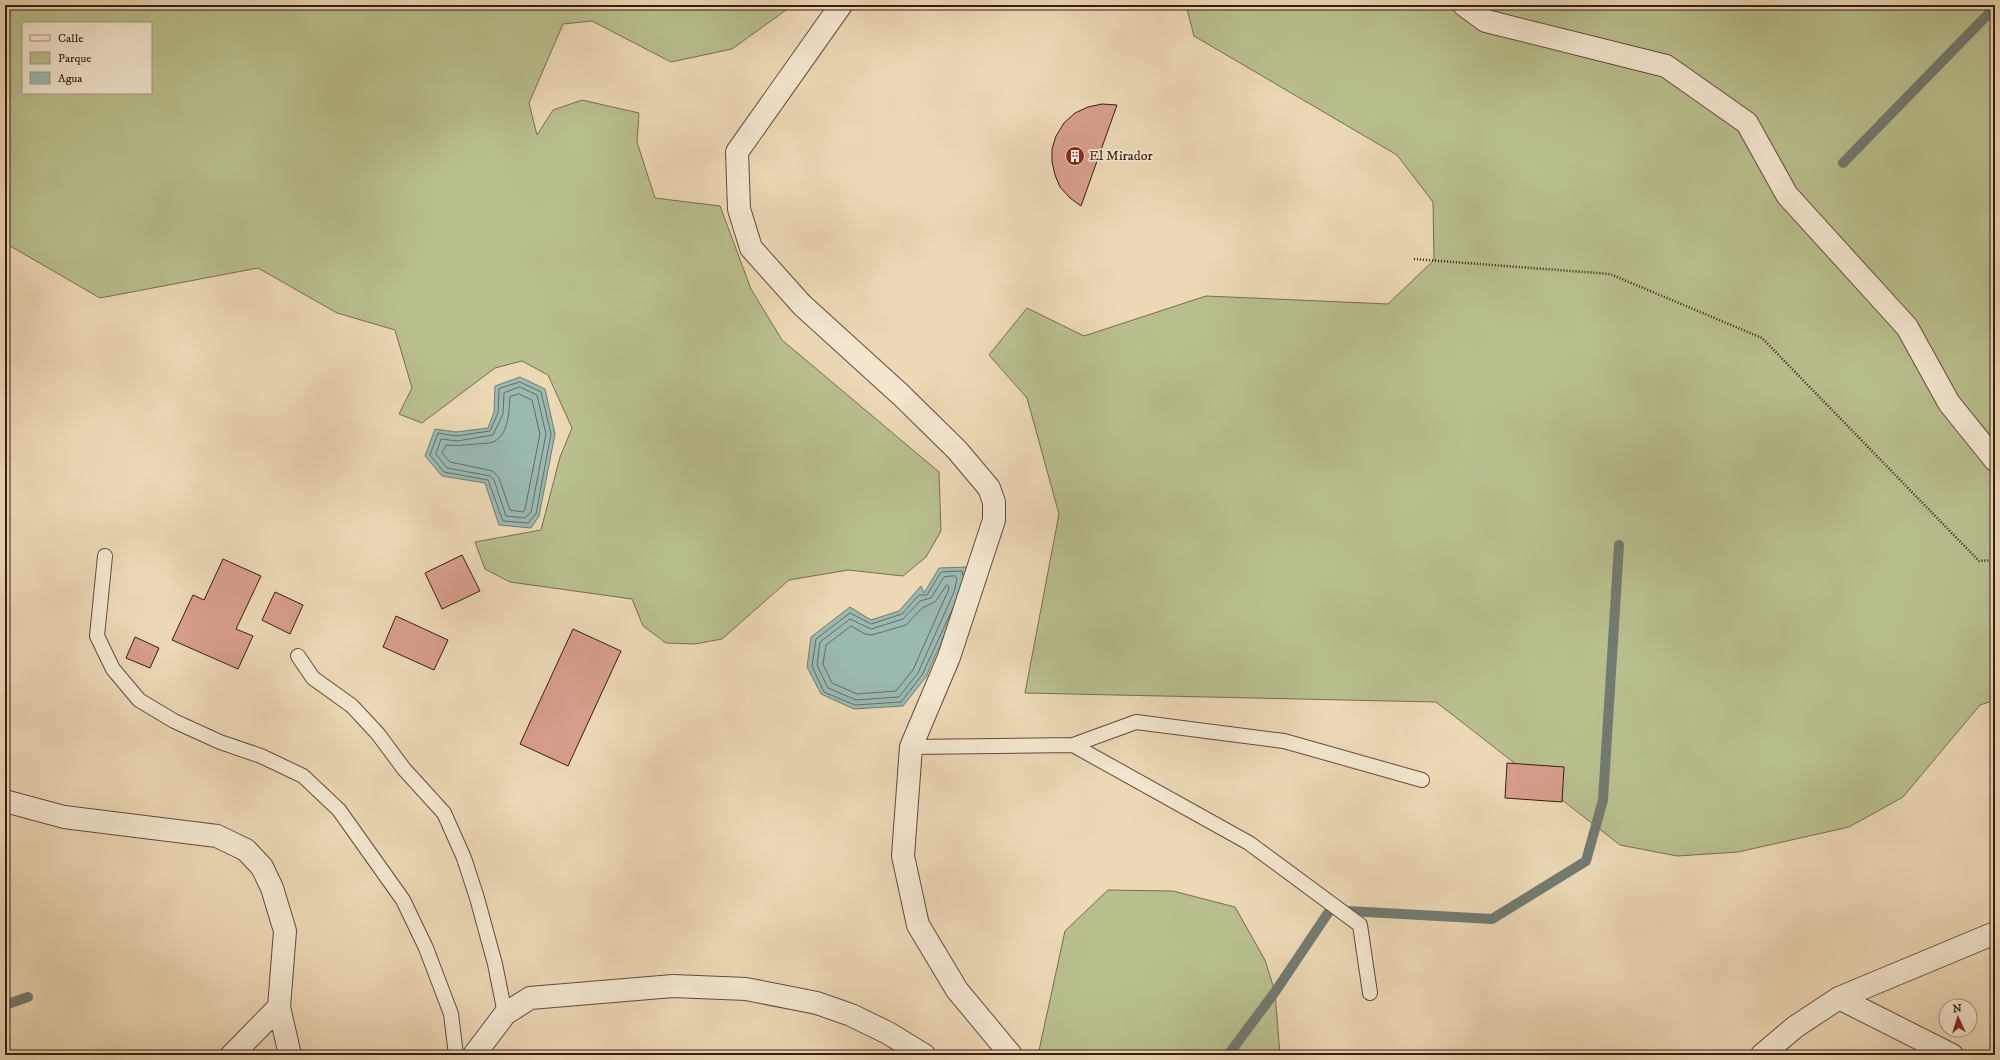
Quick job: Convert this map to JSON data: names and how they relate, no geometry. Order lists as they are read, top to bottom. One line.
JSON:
{"places":{"building":["El Mirador"]},"legend":["Calle","Parque","Agua"],"north":"top"}
